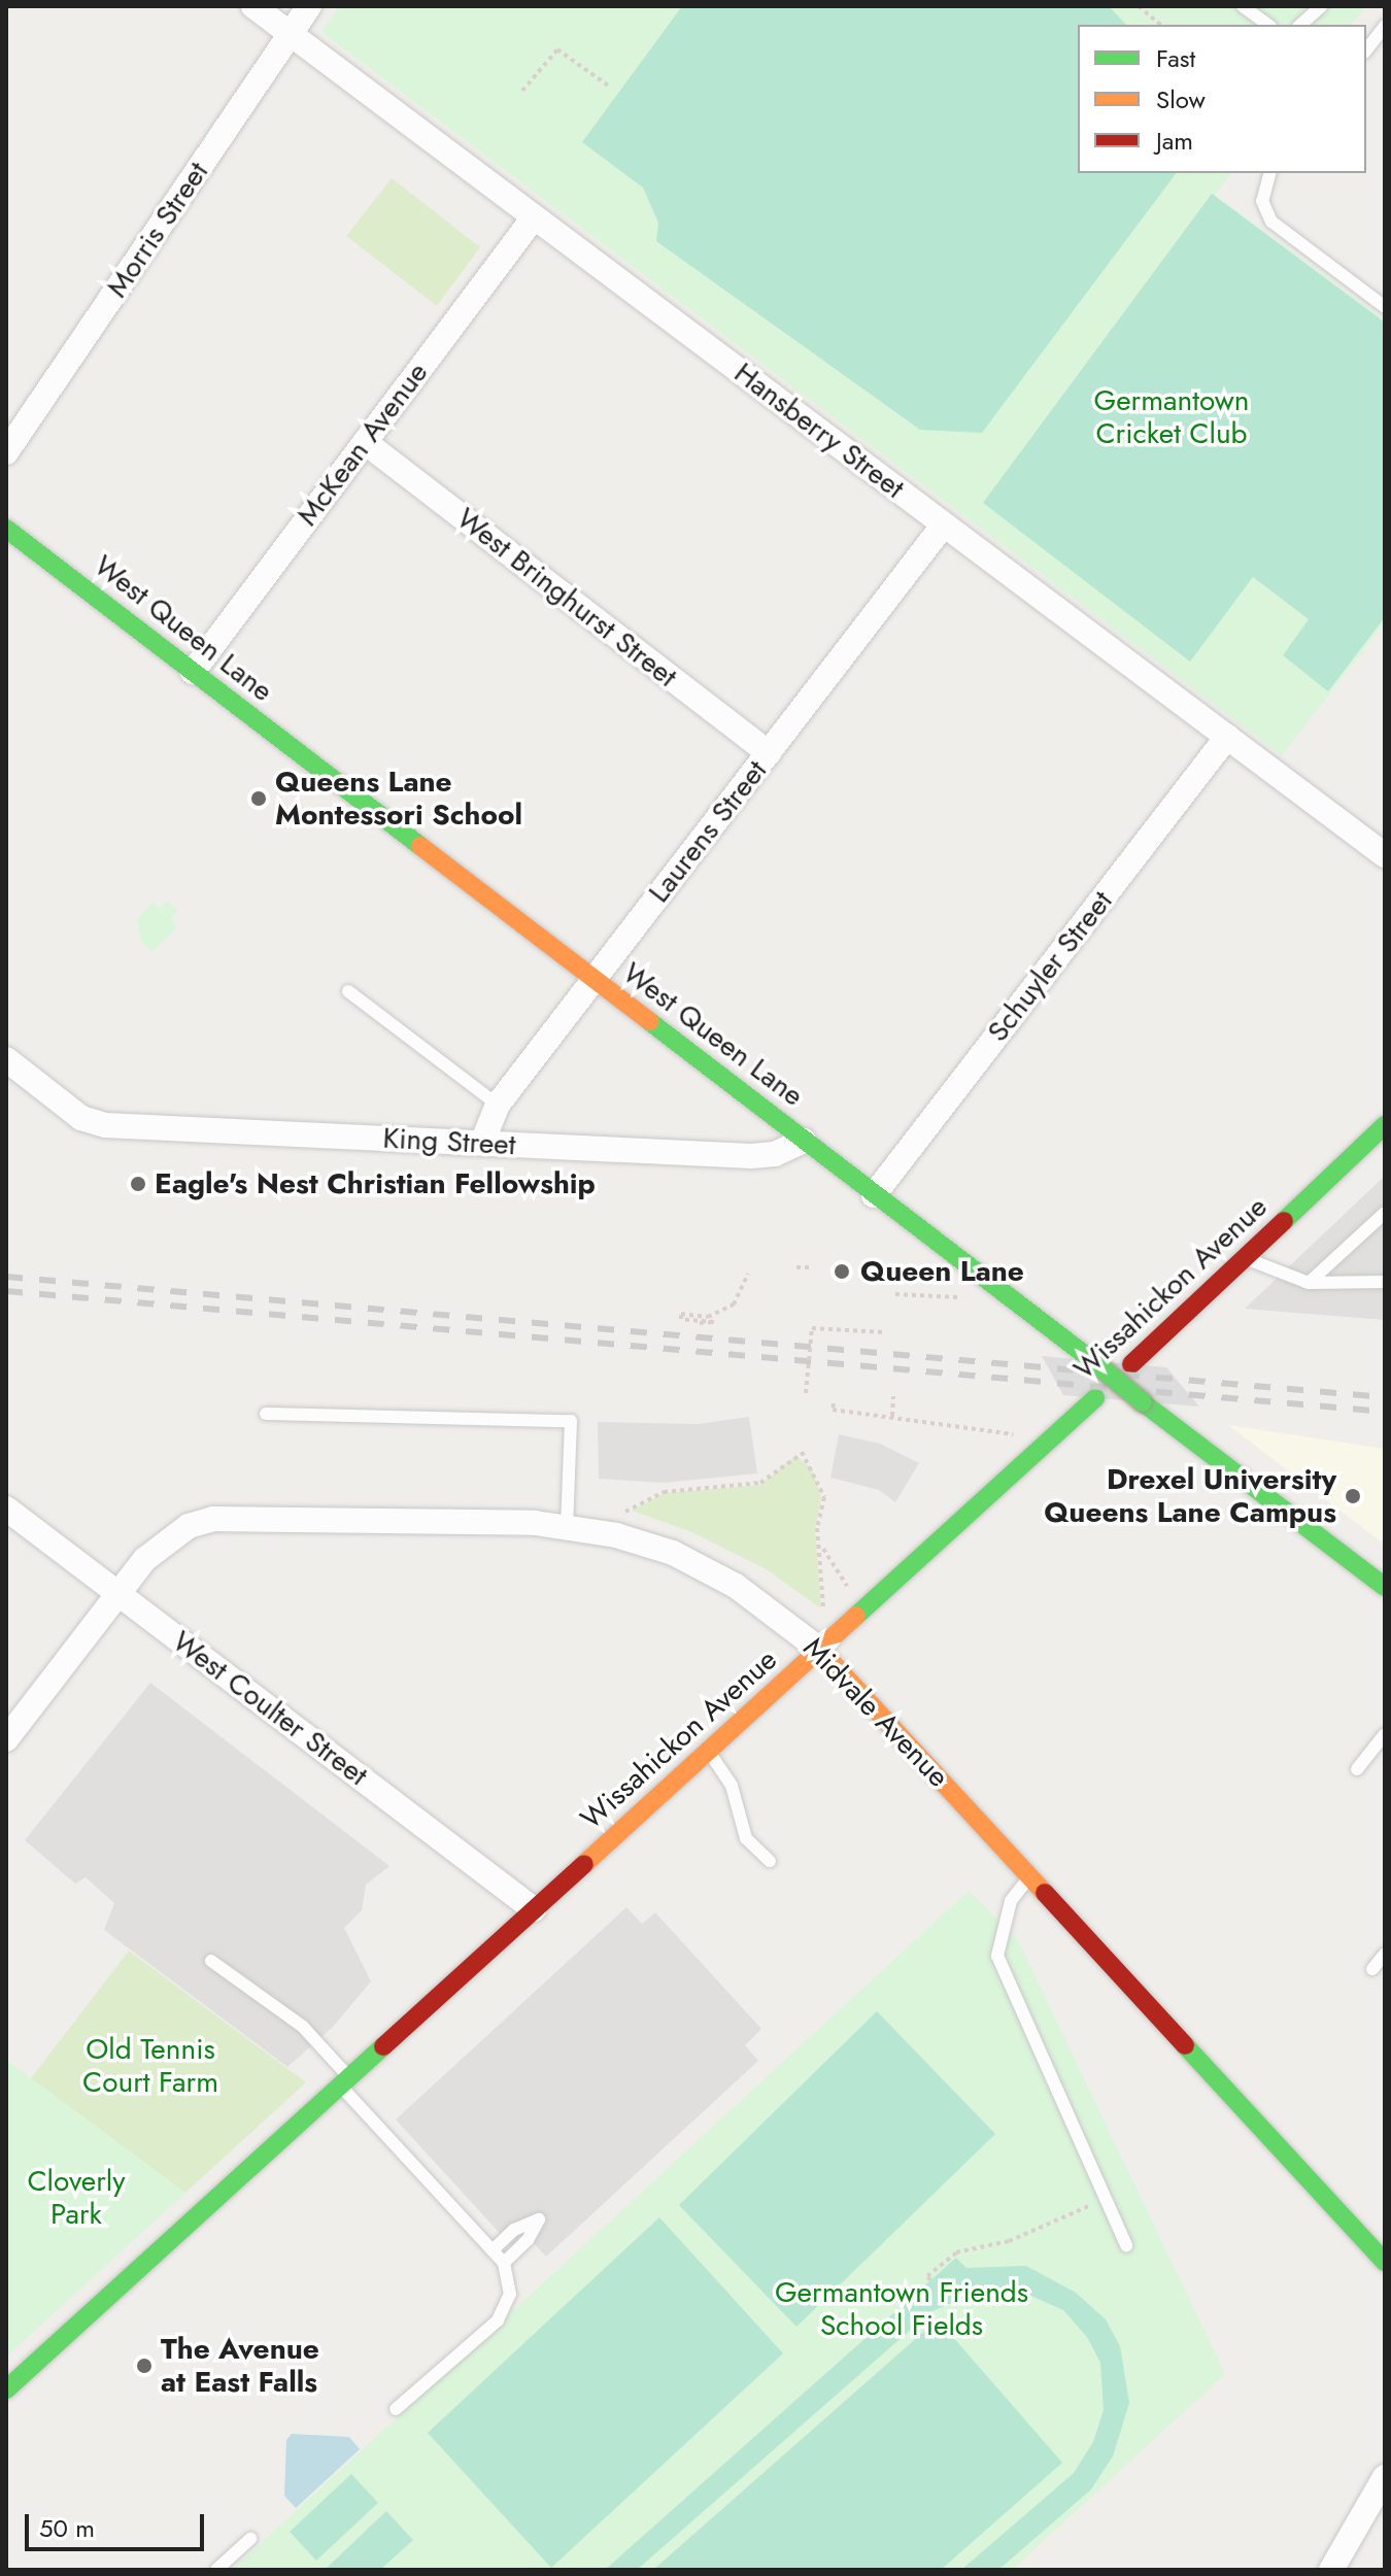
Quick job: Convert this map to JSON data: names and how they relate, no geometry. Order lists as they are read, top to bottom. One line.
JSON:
{"streets":{"street":["Morris Street","Hansberry Street","McKean Avenue","West Bringhurst Street","West Queen Lane","Laurens Street","Schuyler Street","King Street","Wissahickon Avenue","West Coulter Street","Midvale Avenue"]},"crossings":[["Morris Street","Hansberry Street"],["Hansberry Street","McKean Avenue"],["Hansberry Street","Laurens Street"],["Hansberry Street","Schuyler Street"],["McKean Avenue","West Bringhurst Street"],["McKean Avenue","West Queen Lane"],["West Bringhurst Street","Laurens Street"],["West Queen Lane","Laurens Street"],["West Queen Lane","Schuyler Street"],["West Queen Lane","King Street"],["West Queen Lane","Wissahickon Avenue"],["Laurens Street","King Street"],["Wissahickon Avenue","West Coulter Street"],["Wissahickon Avenue","Midvale Avenue"],["West Coulter Street","Midvale Avenue"]],"parks":["Germantown Cricket Club","Old Tennis Court Farm","Cloverly Park","Germantown Friends School Fields"],"places":["Queens Lane Montessori School","Eagle's Nest Christian Fellowship","Queen Lane","Drexel University Queens Lane Campus","The Avenue at East Falls"],"legend":["Fast","Slow","Jam"],"scale_bar":"50 m"}
